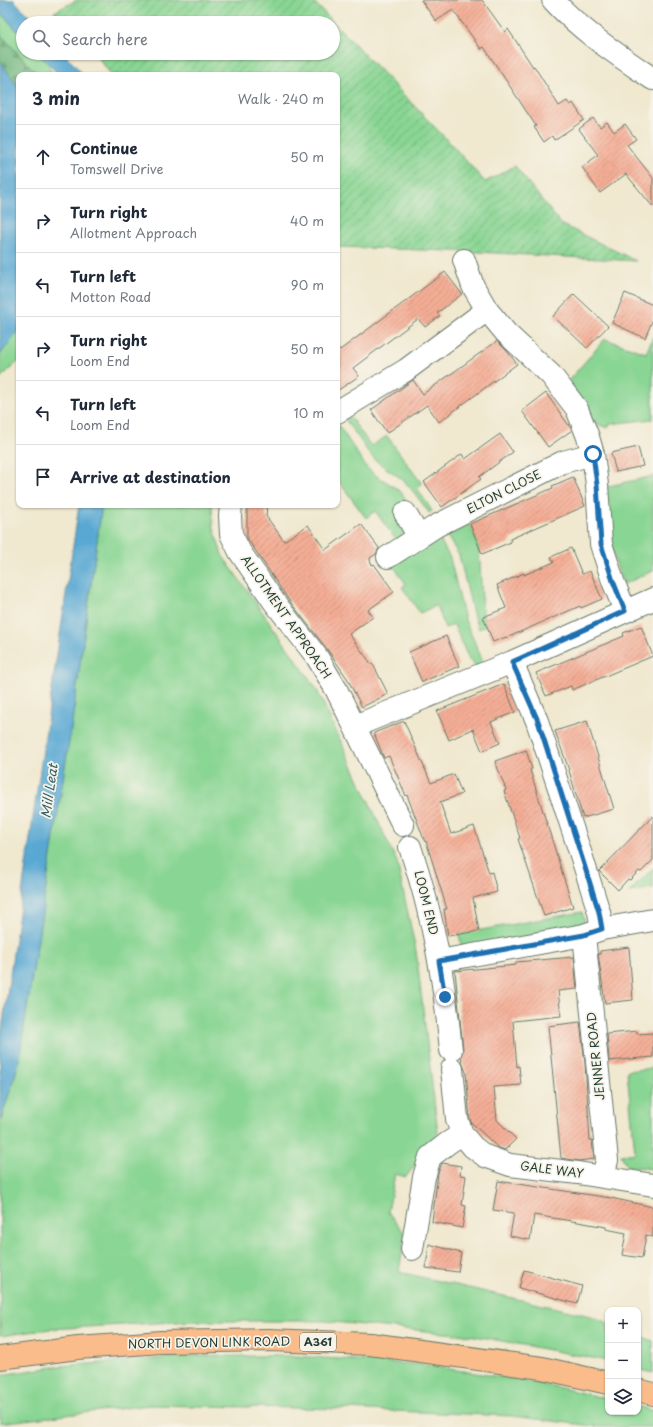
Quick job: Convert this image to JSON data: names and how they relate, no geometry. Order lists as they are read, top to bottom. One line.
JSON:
{"streets":{"highway":["A361","NORTH DEVON LINK ROAD"],"street":["ELTON CLOSE","ALLOTMENT APPROACH","LOOM END","JENNER ROAD","GALE WAY"]},"crossings":[["LOOM END","GALE WAY"],["JENNER ROAD","GALE WAY"]],"water":["Mill Leat"],"page":{"search":"Search here","heading":["3 min","Walk · 240 m"],"list":[["Continue","Tomswell Drive","50 m"],["Turn right","Allotment Approach","40 m"],["Turn left","Motton Road","90 m"],["Turn right","Loom End","50 m"],["Turn left","Loom End","10 m"],"Arrive at destination"],"map_buttons":["+","−"]}}
